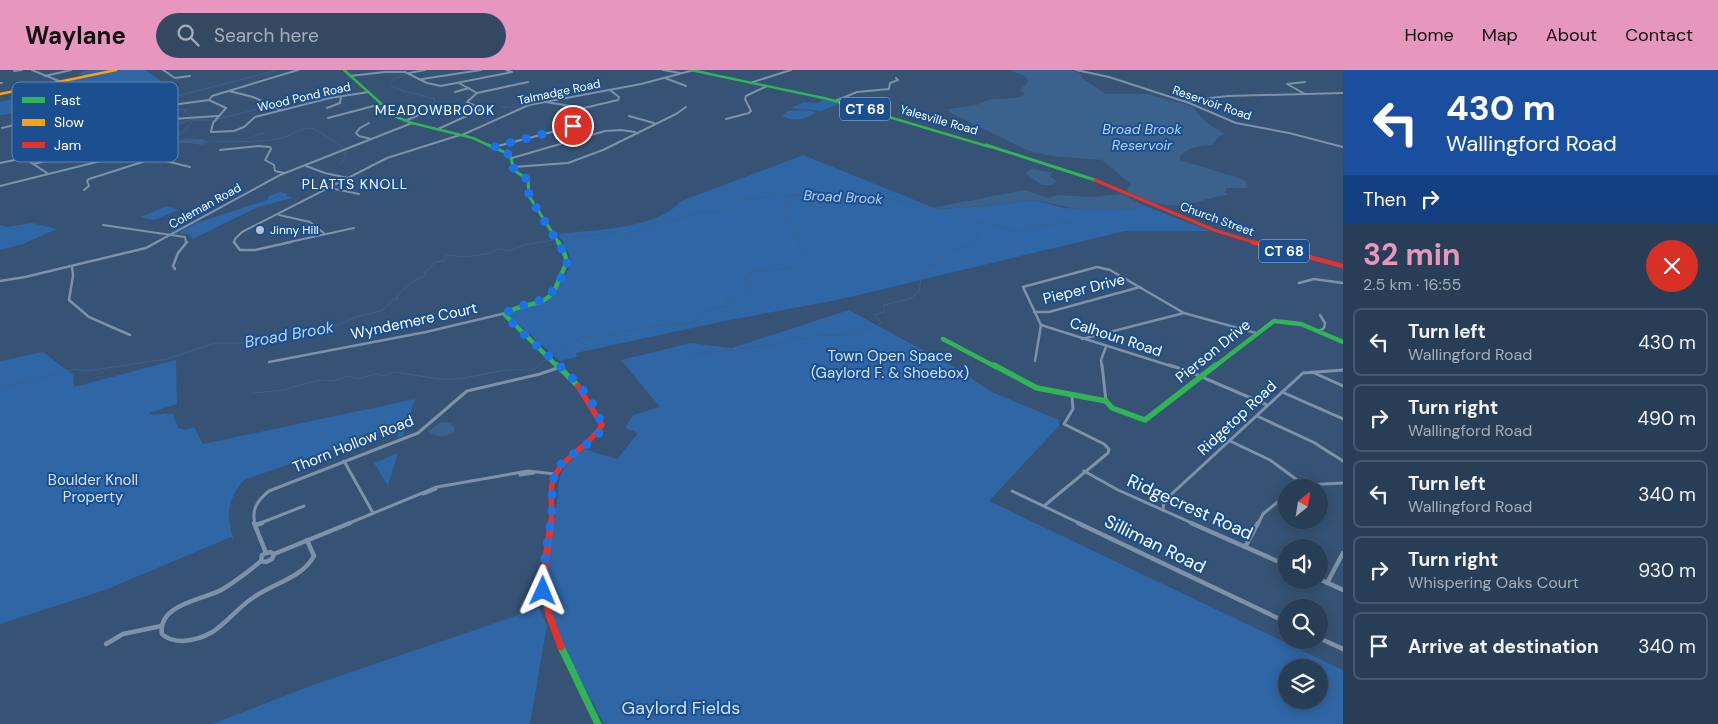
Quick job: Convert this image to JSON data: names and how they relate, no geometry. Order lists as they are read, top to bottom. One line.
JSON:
{"streets":{"main road":["CT 68","Yalesville Road","Church Street","Pierson Drive"],"street":["Talmadge Road","Wood Pond Road","Reservoir Road","Coleman Road","Pieper Drive","Wyndemere Court","Calhoun Road","Ridgetop Road","Thorn Hollow Road","Ridgecrest Road","Silliman Road"]},"crossings":[["Talmadge Road","Yalesville Road"],["Yalesville Road","Church Street"],["Calhoun Road","Pierson Drive"],["Calhoun Road","Ridgetop Road"],["Ridgetop Road","Ridgecrest Road"]],"districts":["MEADOWBROOK","PLATTS KNOLL"],"water":["Broad Brook Reservoir","Broad Brook"],"parks":["Town Open Space (Gaylord F. & Shoebox)","Boulder Knoll Property","Gaylord Fields"],"places":["Jinny Hill"],"legend":["Fast","Slow","Jam"],"north":"top right","page":{"header":"Waylane","search":"Search here","nav":["Home","Map","About","Contact"],"turn":["430 m","Wallingford Road"],"then":"Then","heading":["32 min","2.5 km · 16:55"],"list":[{"name":"Turn left","note":"Wallingford Road","value":"430 m"},{"name":"Turn right","note":"Wallingford Road","value":"490 m"},{"name":"Turn left","note":"Wallingford Road","value":"340 m"},{"name":"Turn right","note":"Whispering Oaks Court","value":"930 m"},{"name":"Arrive at destination","value":"340 m"}]}}
